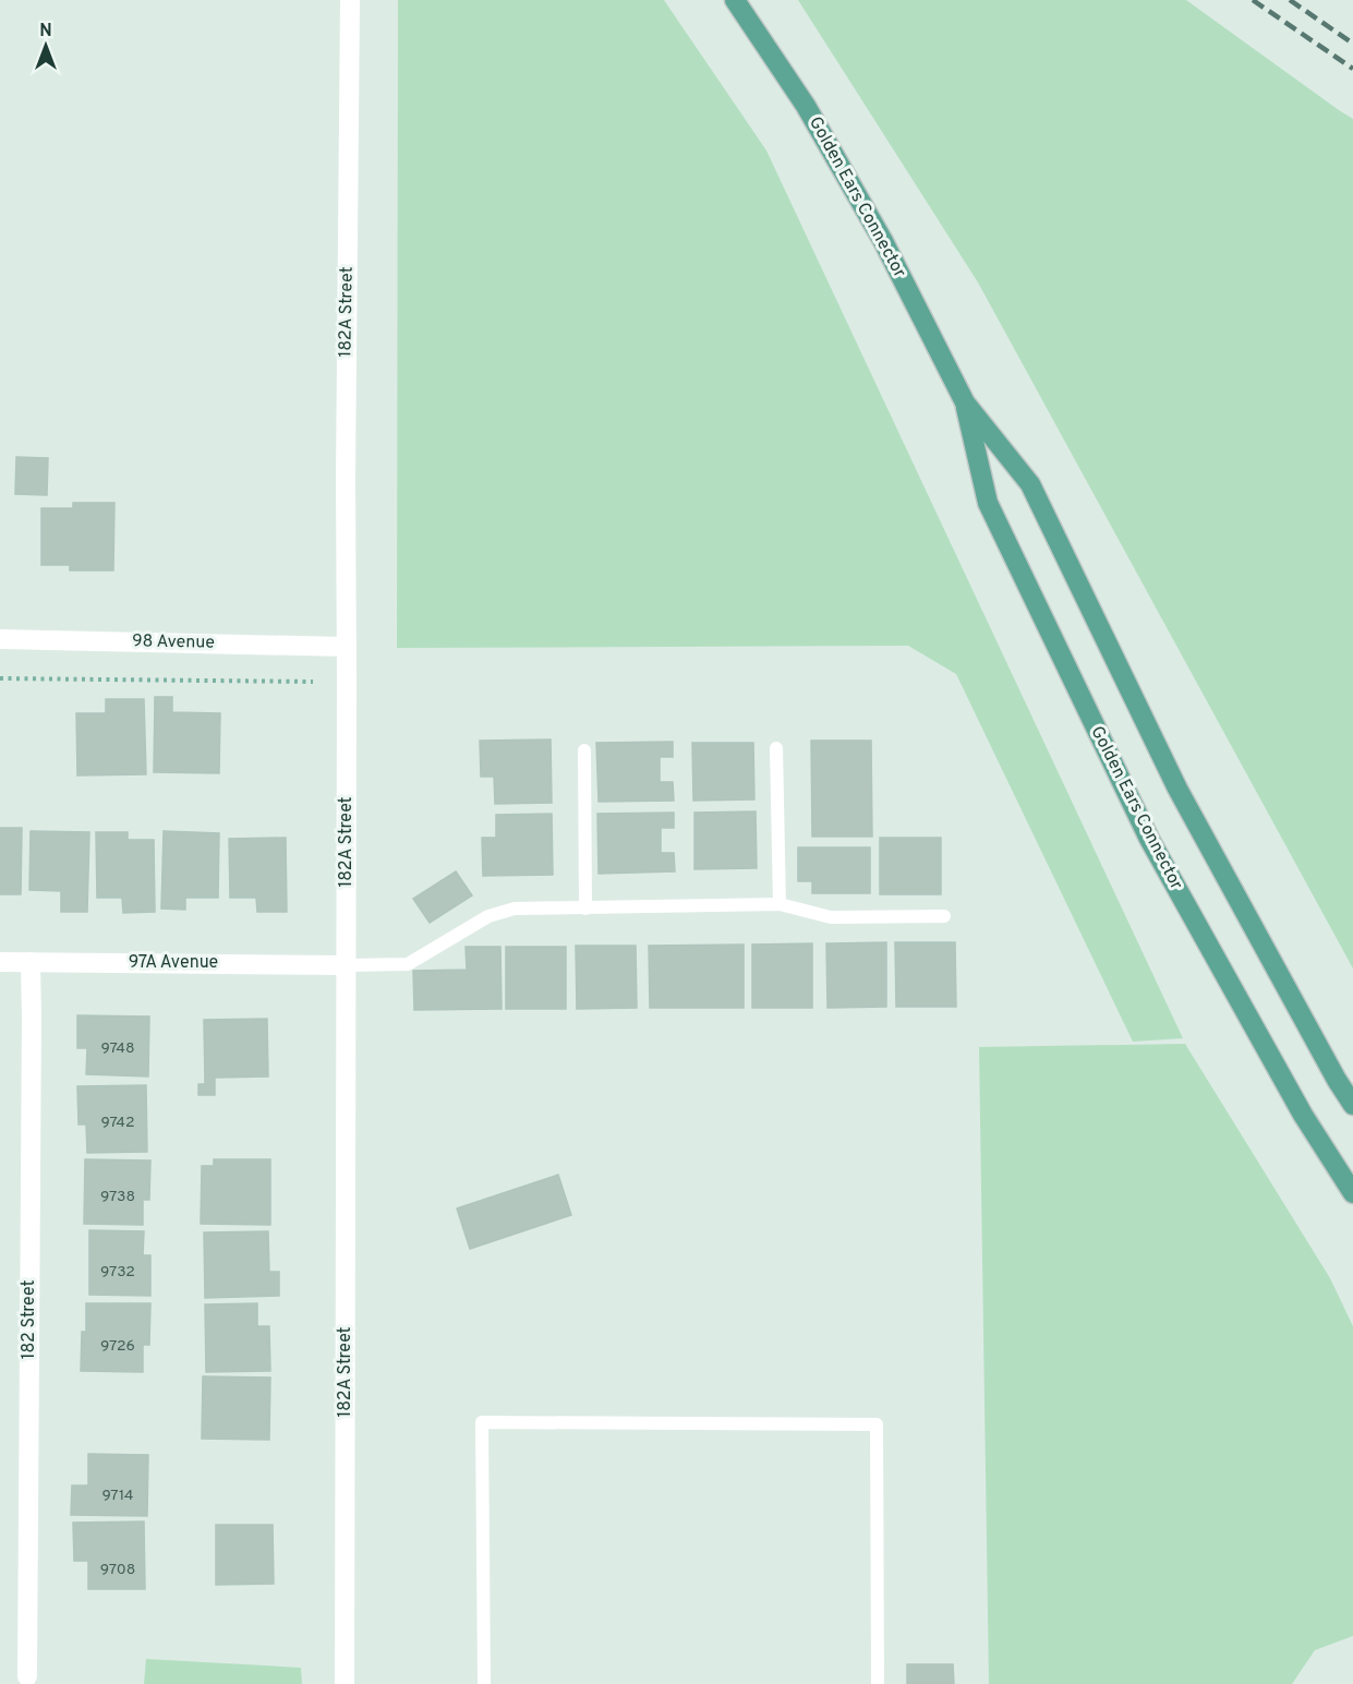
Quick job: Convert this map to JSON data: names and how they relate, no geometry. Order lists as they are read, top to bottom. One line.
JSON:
{"streets":{"main road":["Golden Ears Connector"],"street":["182A Street","98 Avenue","97A Avenue","182 Street"]},"crossings":[["182A Street","98 Avenue"],["182A Street","97A Avenue"],["97A Avenue","182 Street"]],"house_numbers":["9748","9742","9738","9732","9726","9714","9708"],"north":"top"}
